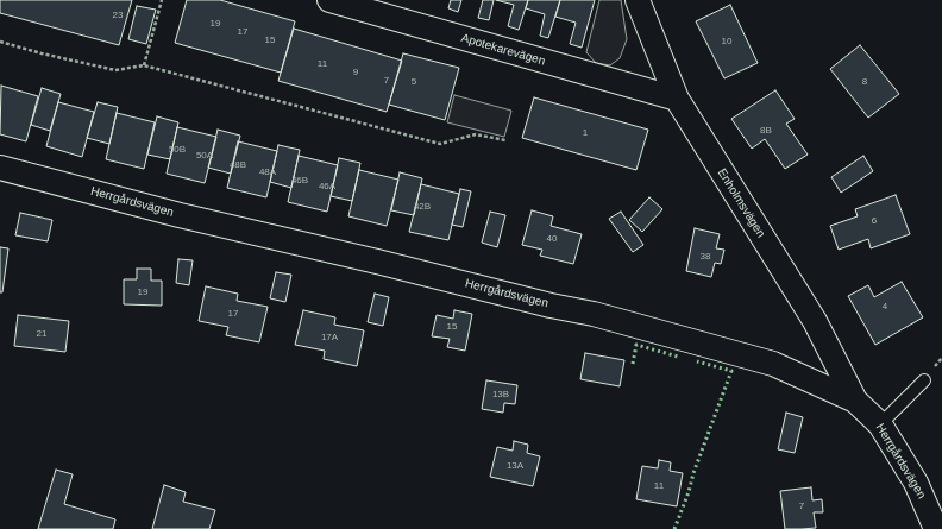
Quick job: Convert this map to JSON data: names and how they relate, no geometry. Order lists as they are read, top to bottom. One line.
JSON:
{"streets":{"street":["Apotekarevägen","Herrgårdsvägen","Enholmsvägen"]},"crossings":[["Apotekarevägen","Enholmsvägen"],["Herrgårdsvägen","Enholmsvägen"]],"house_numbers":["23","19","17","15","10","11","9","7","5","8","8B","1","50B","50A","48B","48A","46B","46A","42B","6","40","38","19","4","17","15","21","17A","13B","13A","11","7"]}
